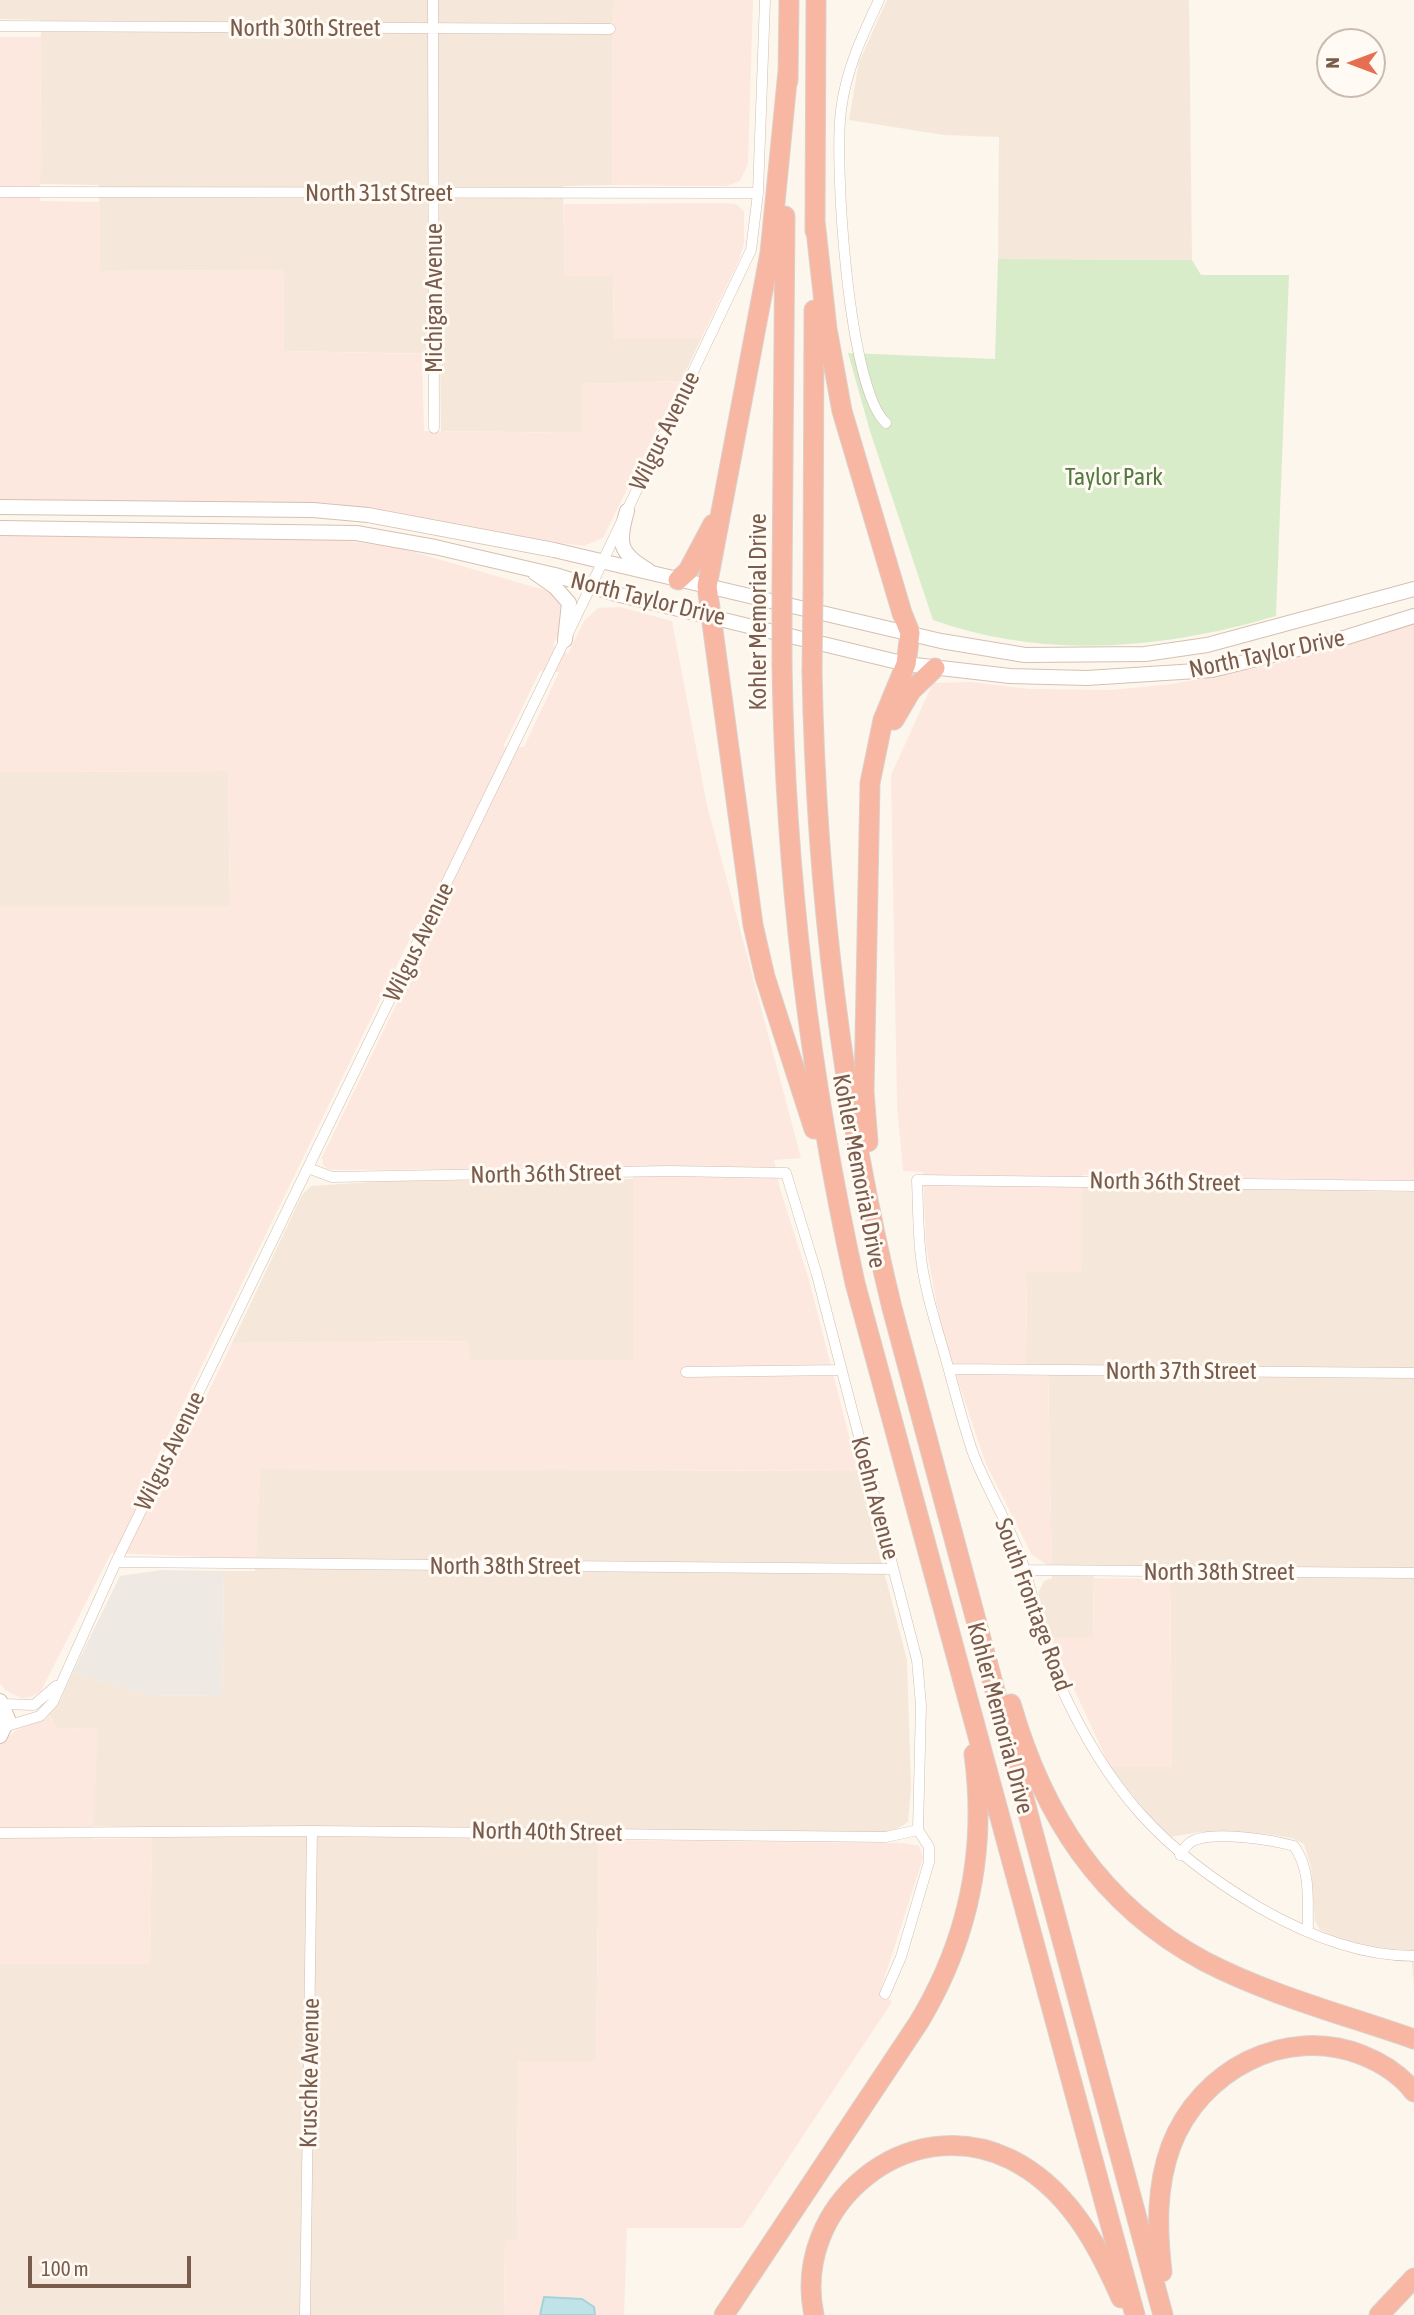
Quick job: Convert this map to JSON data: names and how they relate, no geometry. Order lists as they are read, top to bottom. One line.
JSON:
{"streets":{"highway":["Kohler Memorial Drive"],"main road":["North Taylor Drive"],"street":["North 30th Street","North 31st Street","Michigan Avenue","Wilgus Avenue","North 36th Street","North 37th Street","Koehn Avenue","North 38th Street","South Frontage Road","North 40th Street","Kruschke Avenue"]},"crossings":[["North 30th Street","Michigan Avenue"],["North 31st Street","Michigan Avenue"],["North 31st Street","Wilgus Avenue"],["Wilgus Avenue","North Taylor Drive"],["Wilgus Avenue","North 36th Street"],["Wilgus Avenue","North 38th Street"],["North 36th Street","Koehn Avenue"],["North 36th Street","South Frontage Road"],["North 37th Street","South Frontage Road"],["Koehn Avenue","North 38th Street"],["Koehn Avenue","North 40th Street"],["North 38th Street","South Frontage Road"],["North 40th Street","Kruschke Avenue"]],"parks":["Taylor Park"],"scale_bar":"100 m","north":"left"}
